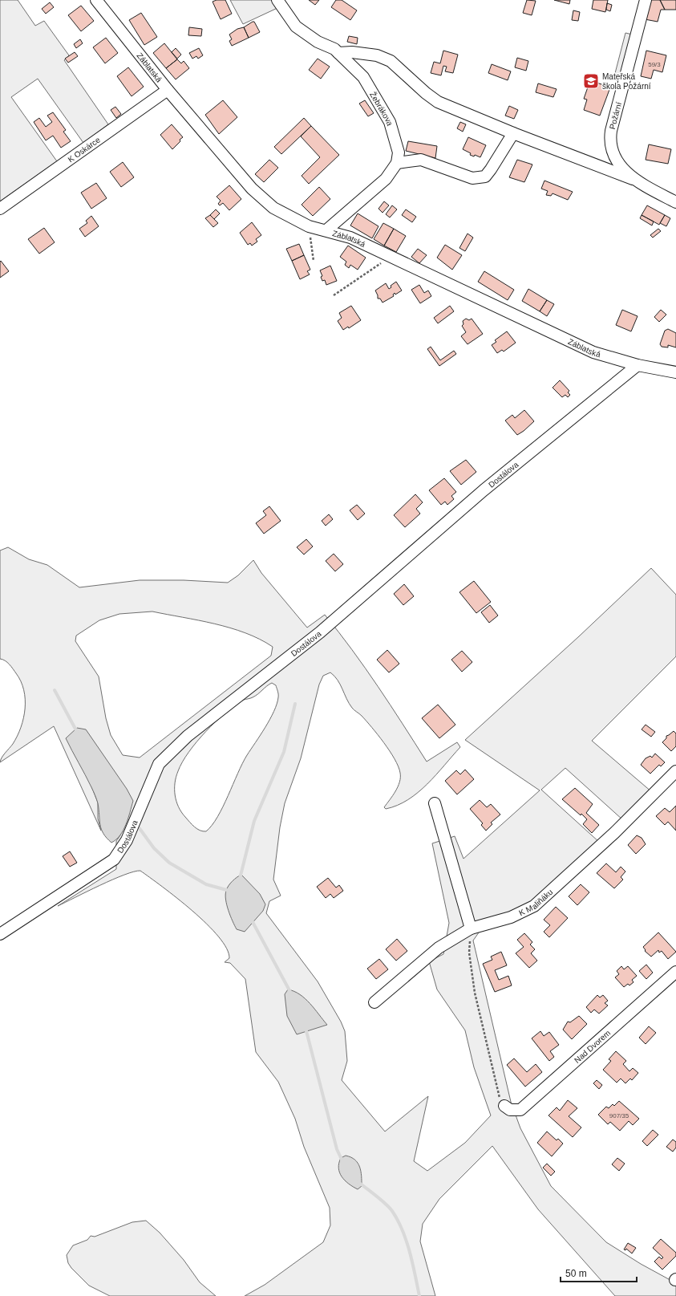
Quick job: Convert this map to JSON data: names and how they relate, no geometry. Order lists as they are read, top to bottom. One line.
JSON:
{"streets":{"street":["Záblatská","Žebrákova","Požární","K Oskárce","Dostálova","K Maliňáku","Nad Dvorem"]},"crossings":[["Záblatská","K Oskárce"],["Záblatská","Dostálova"]],"places":{"school or university":["Mateřská škola Požární"]},"house_numbers":["59/3","907/35"],"scale_bar":"50 m"}
